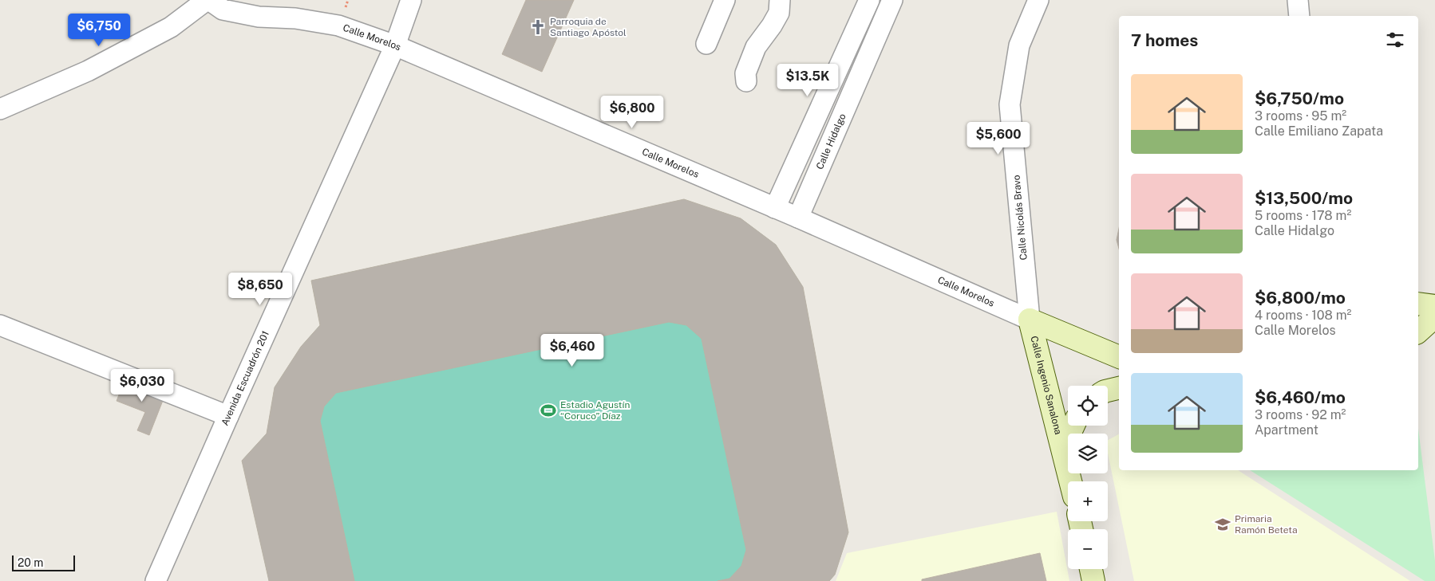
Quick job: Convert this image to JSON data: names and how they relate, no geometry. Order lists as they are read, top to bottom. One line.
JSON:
{"streets":{"main road":["Calle Morelos","Calle Ingenio Sanalona"],"street":["Calle Hidalgo","Calle Nicolás Bravo","Avenida Escuadrón 201"]},"crossings":[["Calle Morelos","Calle Hidalgo"],["Calle Morelos","Calle Nicolás Bravo"],["Calle Morelos","Avenida Escuadrón 201"],["Calle Morelos","Calle Ingenio Sanalona"],["Calle Nicolás Bravo","Calle Ingenio Sanalona"]],"places":{"church":["Parroquia de Santiago Apóstol"],"sports":["Estadio Agustín “Coruco” Díaz"],"school or university":["Primaria Ramón Beteta"]},"scale_bar":"20 m","page":{"price":["$6,750","$13.5K","$6,800","$5,600","$8,650","$6,460","$6,030"],"heading":"7 homes","list":[{"name":"$6,750/mo","note":"3 rooms · 95 m² · Calle Emiliano Zapata"},{"name":"$13,500/mo","note":"5 rooms · 178 m² · Calle Hidalgo"},{"name":"$6,800/mo","note":"4 rooms · 108 m² · Calle Morelos"},{"name":"$6,460/mo","note":"3 rooms · 92 m² · Apartment"}],"map_buttons":["+","−"],"scale":"20 m"}}
